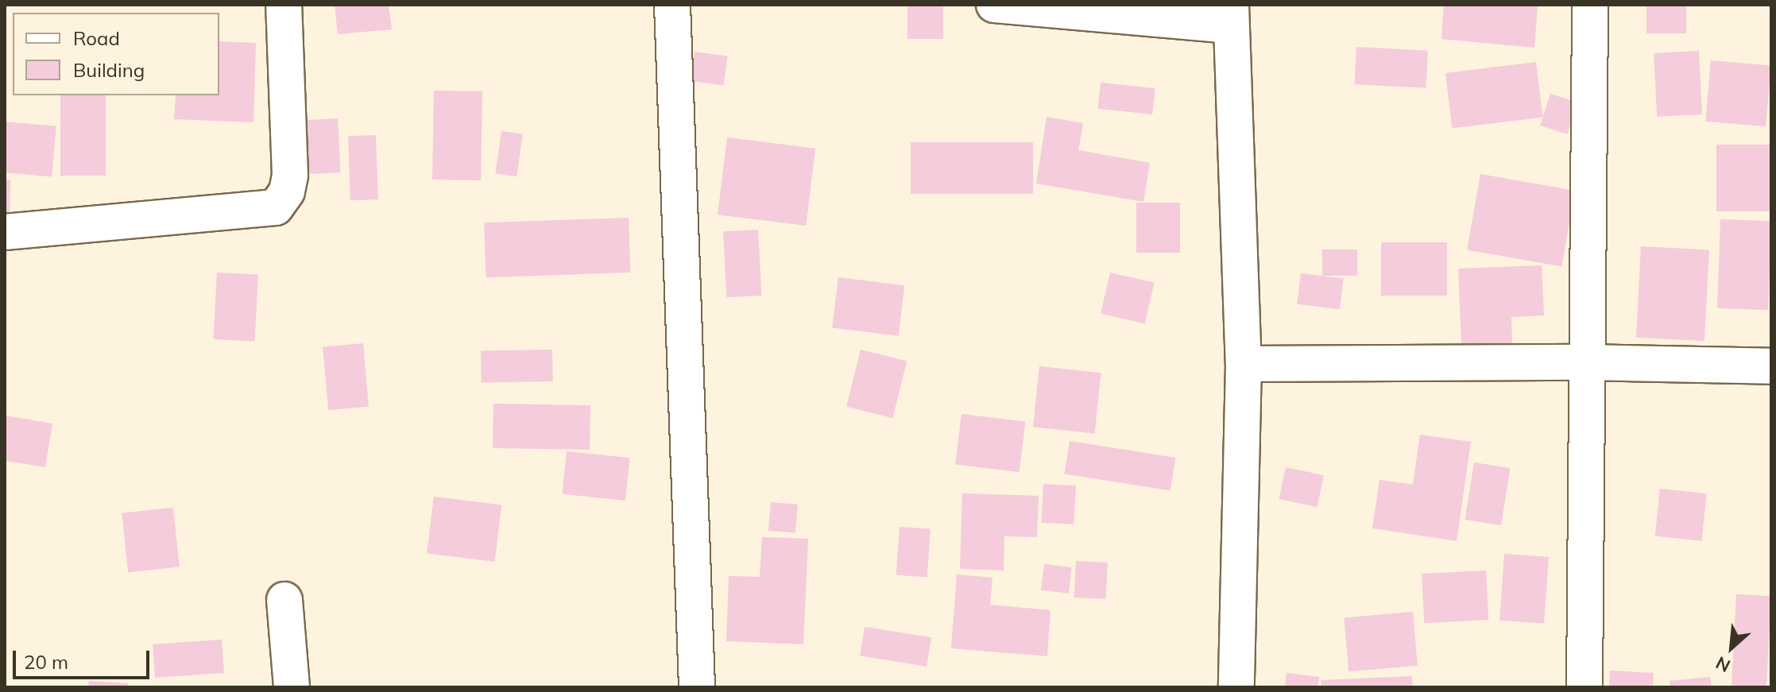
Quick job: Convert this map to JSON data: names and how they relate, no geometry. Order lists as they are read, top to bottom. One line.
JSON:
{"legend":["Road","Building"],"scale_bar":"20 m","north":"bottom left"}
